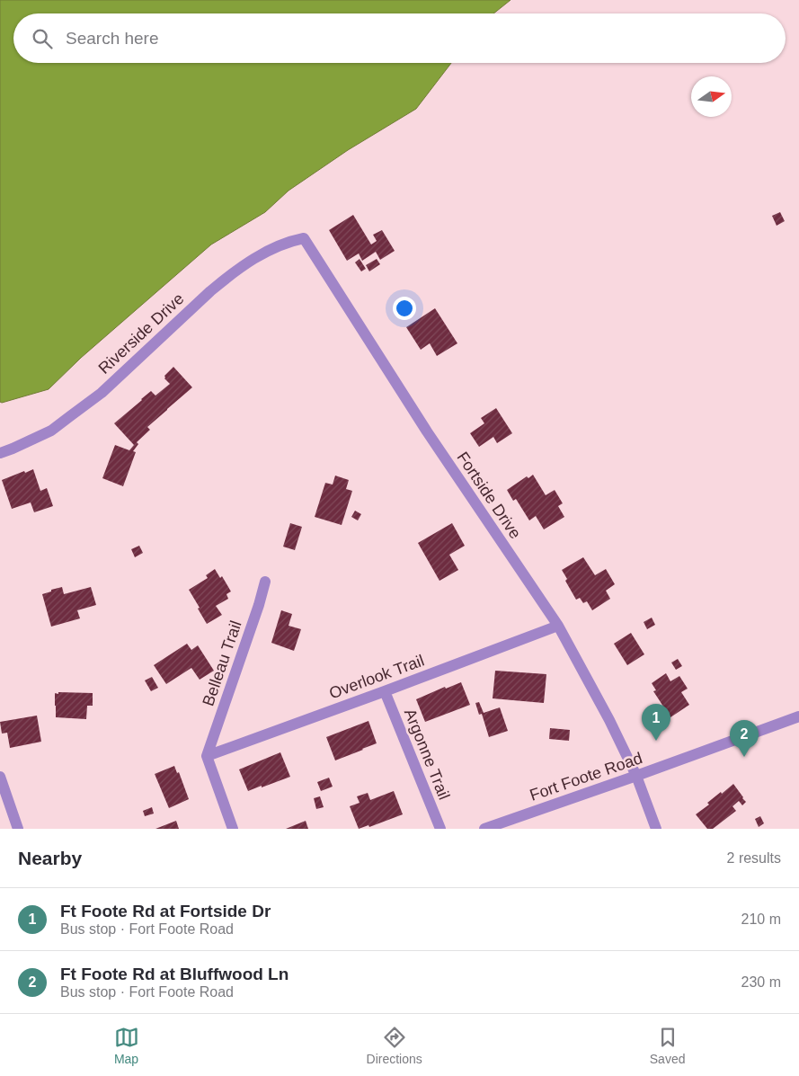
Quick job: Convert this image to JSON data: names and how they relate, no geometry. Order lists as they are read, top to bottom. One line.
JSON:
{"streets":{"street":["Riverside Drive","Fortside Drive","Belleau Trail","Overlook Trail","Argonne Trail","Fort Foote Road"]},"crossings":[["Riverside Drive","Fortside Drive"],["Fortside Drive","Overlook Trail"],["Fortside Drive","Fort Foote Road"],["Belleau Trail","Overlook Trail"],["Overlook Trail","Argonne Trail"]],"north":"right","page":{"search":"Search here","pins":["1","2"],"heading":["Nearby","2 results"],"list":[{"mark":"1","name":"Ft Foote Rd at Fortside Dr","note":"Bus stop · Fort Foote Road","value":"210 m"},{"mark":"2","name":"Ft Foote Rd at Bluffwood Ln","note":"Bus stop · Fort Foote Road","value":"230 m"}],"nav":["Map","Directions","Saved"]}}
